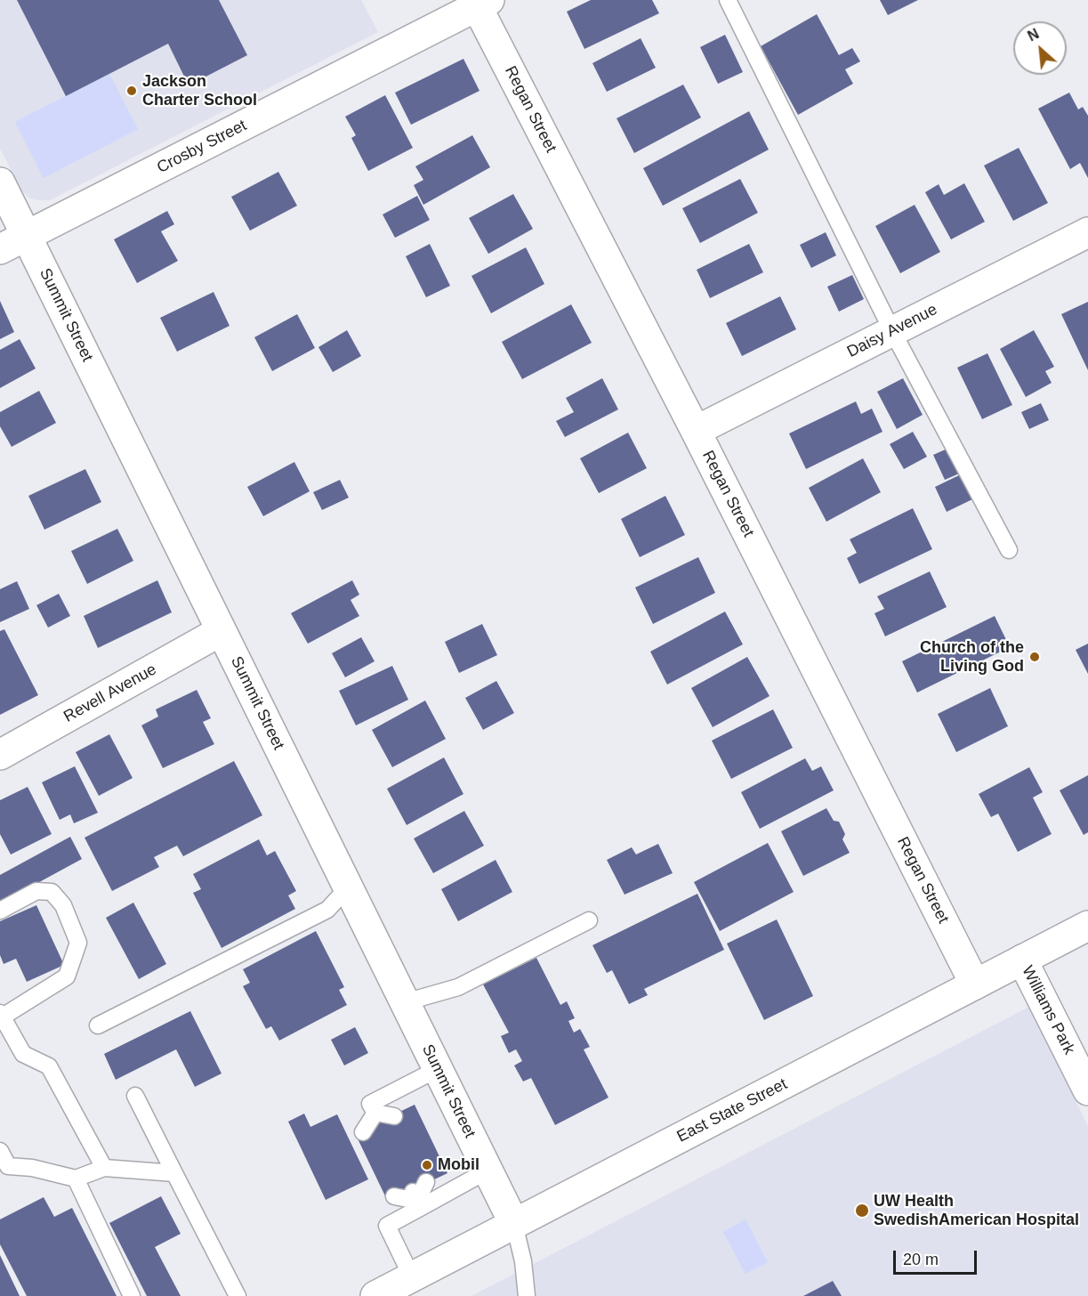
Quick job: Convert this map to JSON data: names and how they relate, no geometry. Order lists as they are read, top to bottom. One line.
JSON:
{"streets":{"street":["Regan Street","Crosby Street","Summit Street","Daisy Avenue","Revell Avenue","Williams Park","East State Street"]},"crossings":[["Regan Street","Crosby Street"],["Regan Street","Daisy Avenue"],["Regan Street","East State Street"],["Crosby Street","Summit Street"],["Summit Street","Revell Avenue"],["Summit Street","East State Street"],["Williams Park","East State Street"]],"places":["Jackson Charter School","Church of the Living God","Mobil","UW Health SwedishAmerican Hospital"],"scale_bar":"20 m","north":"top left"}
